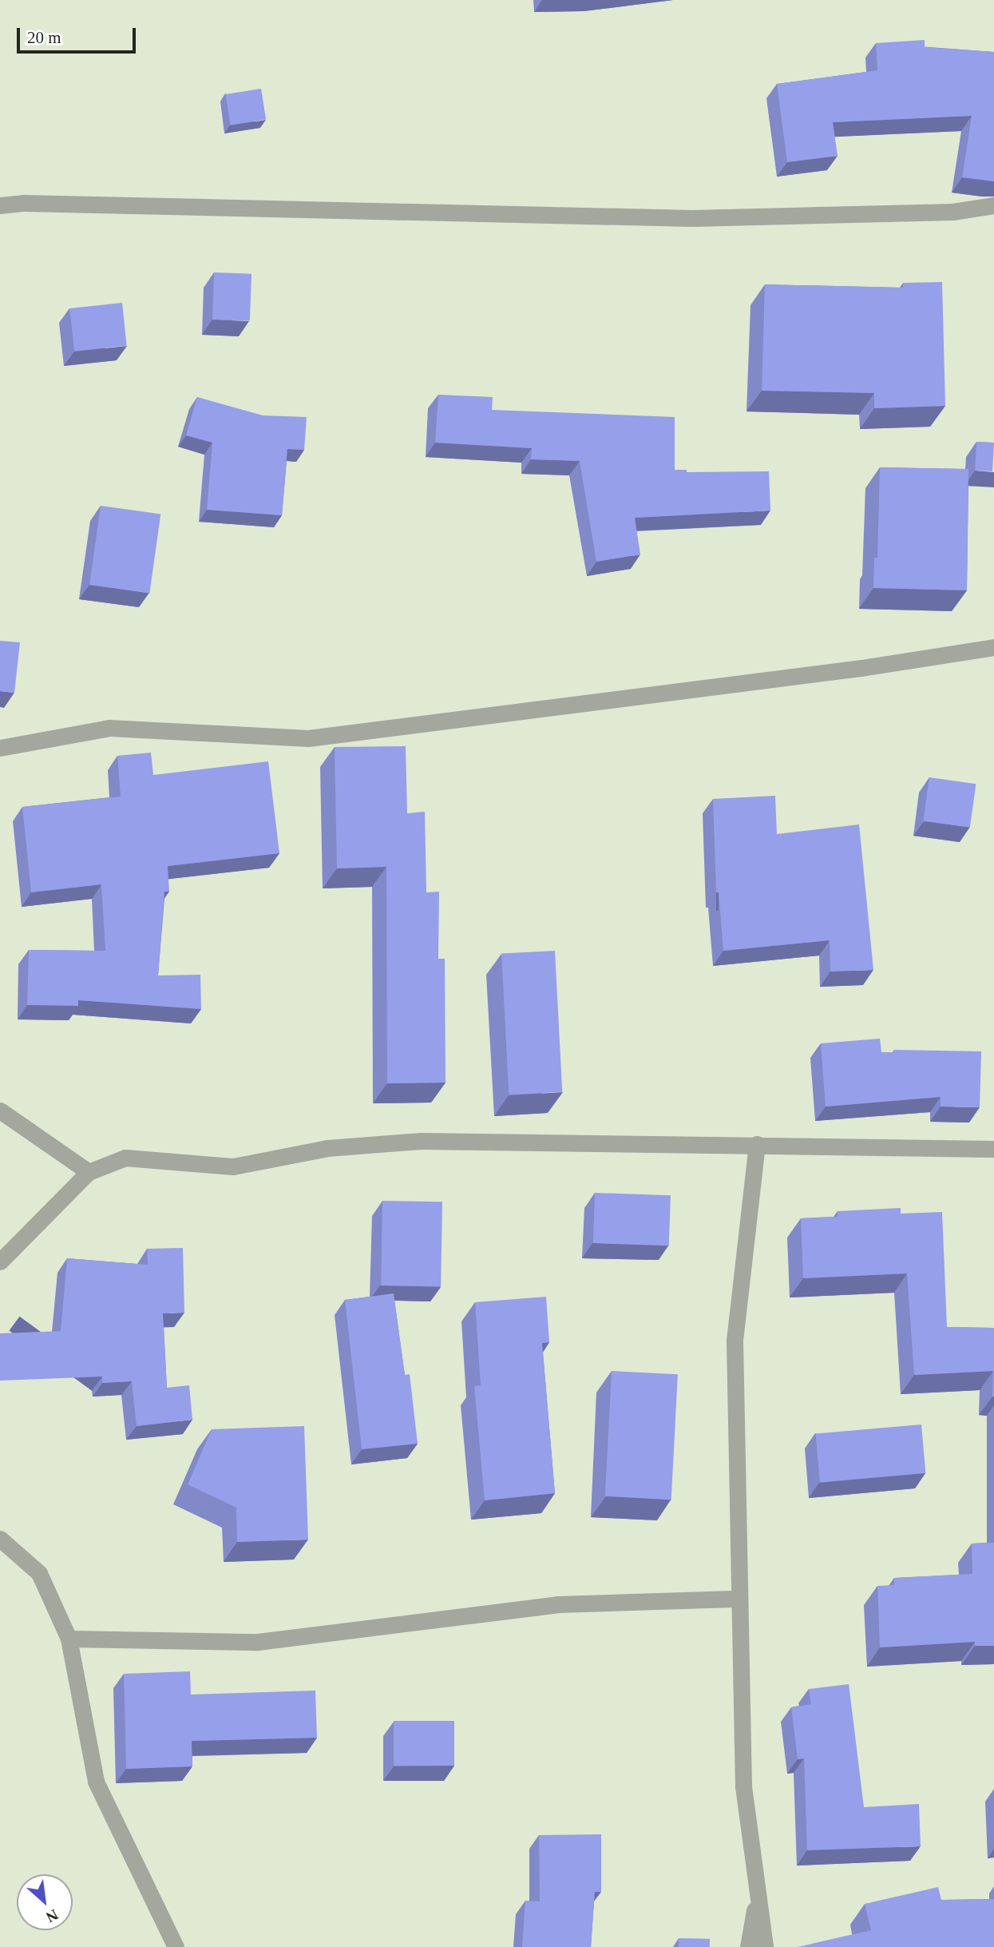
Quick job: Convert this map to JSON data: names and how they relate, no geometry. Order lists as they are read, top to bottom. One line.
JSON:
{"scale_bar":"20 m","north":"bottom right"}
